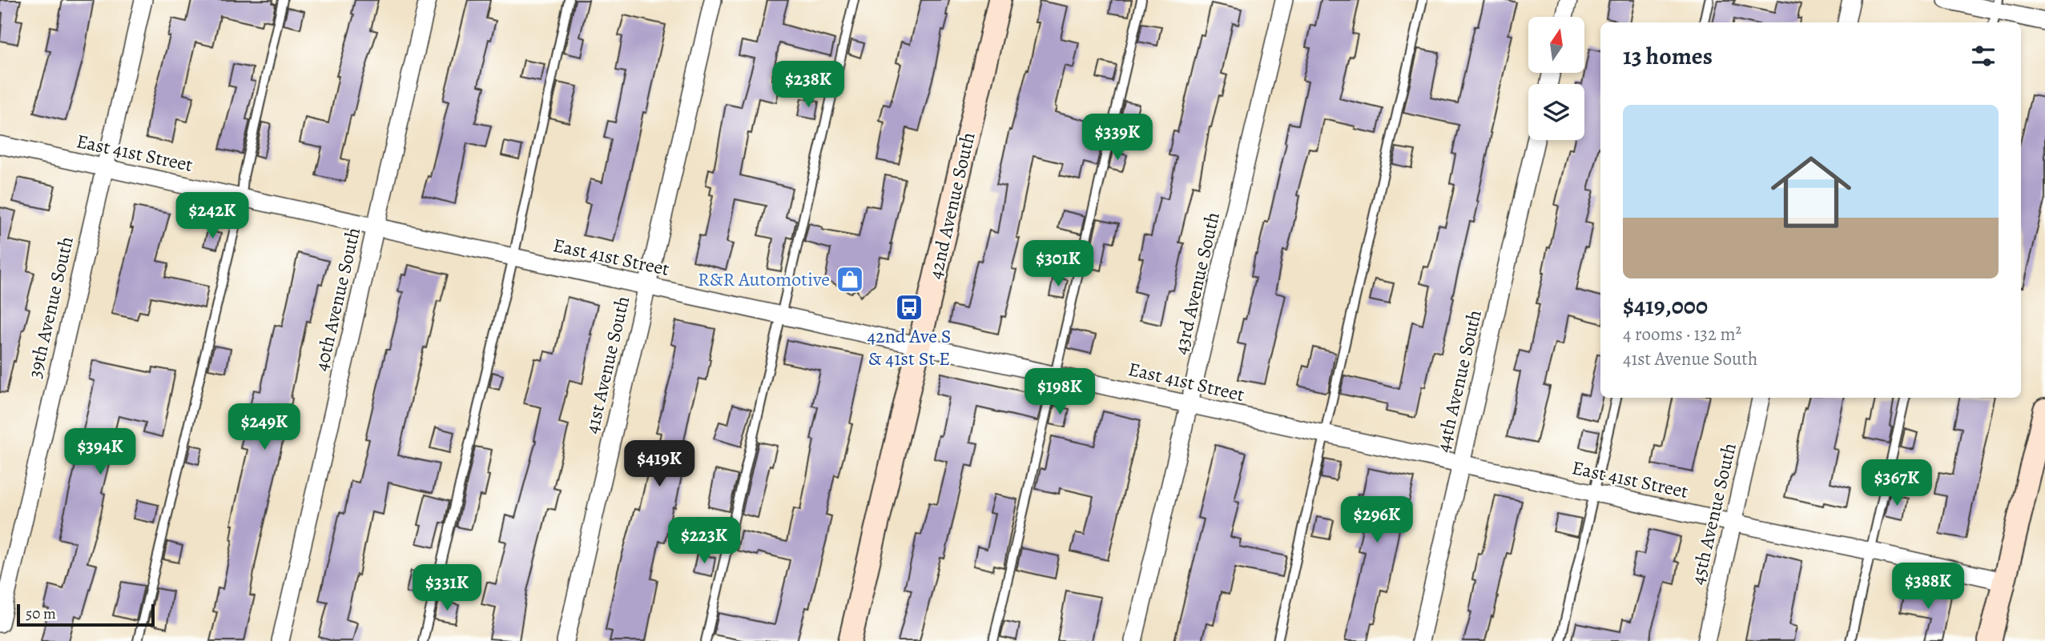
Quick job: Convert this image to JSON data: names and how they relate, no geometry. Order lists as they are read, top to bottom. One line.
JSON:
{"streets":{"street":["East 41st Street","42nd Avenue South","43rd Avenue South","40th Avenue South","39th Avenue South","41st Avenue South","44th Avenue South","45th Avenue South"]},"crossings":[["East 41st Street","42nd Avenue South"],["East 41st Street","43rd Avenue South"],["East 41st Street","40th Avenue South"],["East 41st Street","39th Avenue South"],["East 41st Street","41st Avenue South"],["East 41st Street","44th Avenue South"],["East 41st Street","45th Avenue South"]],"places":{"shop":["R&R Automotive"],"bus stop":["42nd Ave S & 41st St E"]},"scale_bar":"50 m","north":"top","page":{"heading":"13 homes","price":["$238K","$339K","$242K","$301K","$198K","$249K","$394K","$419K","$367K","$296K","$223K","$388K","$331K"],"list":[{"name":"$419,000","note":"4 rooms · 132 m² · 41st Avenue South"}],"scale":"50 m"}}
